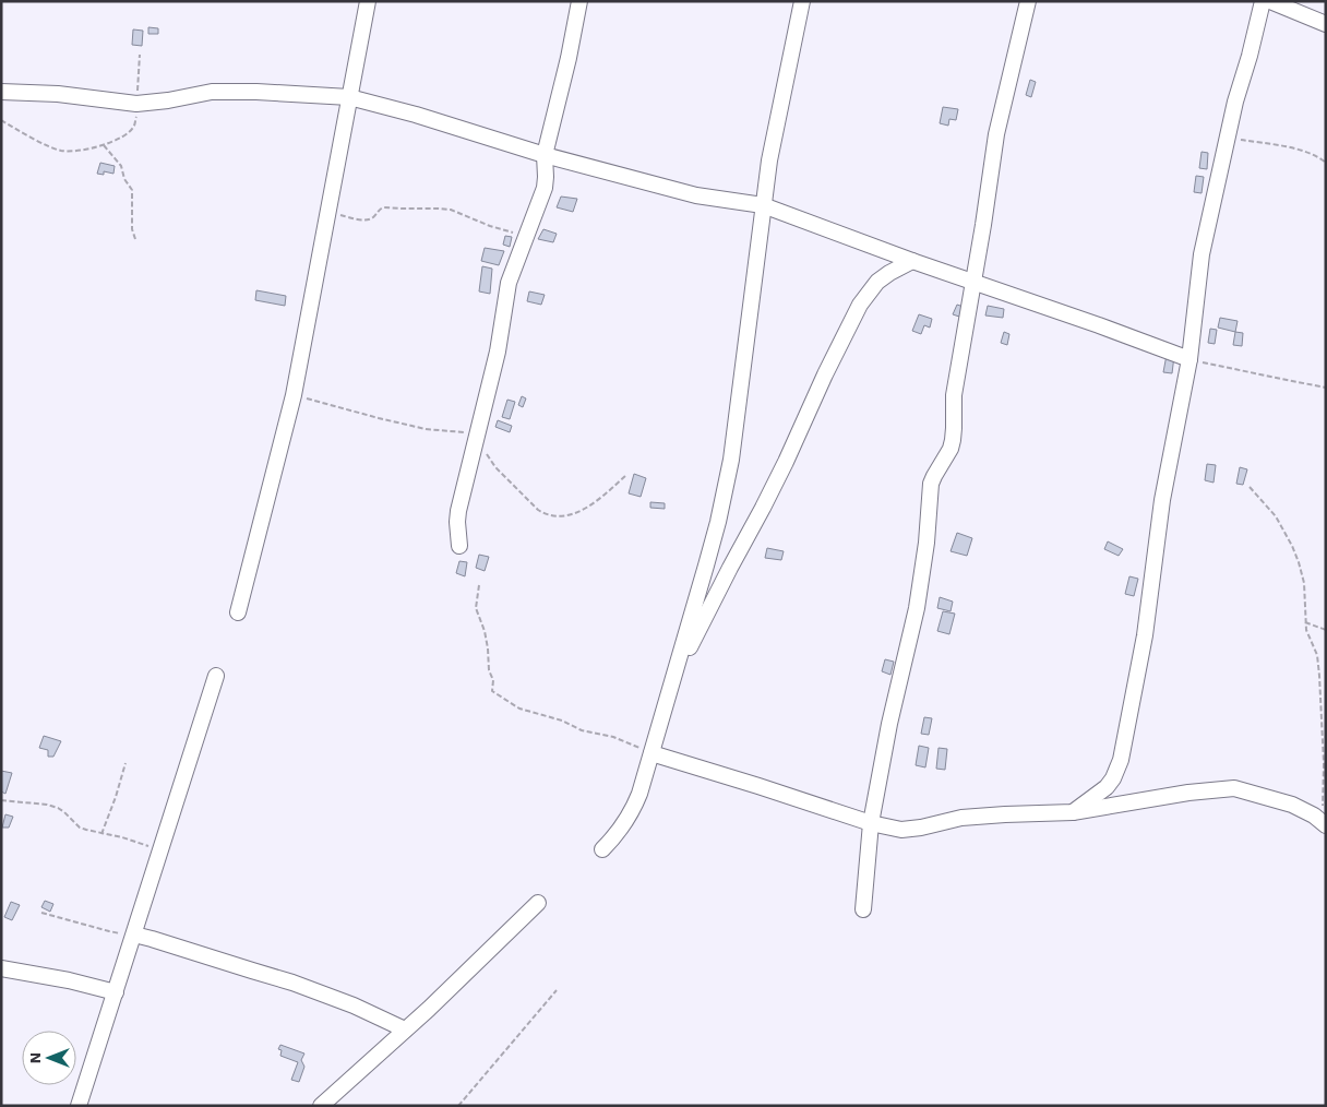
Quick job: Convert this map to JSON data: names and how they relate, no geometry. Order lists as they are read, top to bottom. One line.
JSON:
{"north":"left"}
